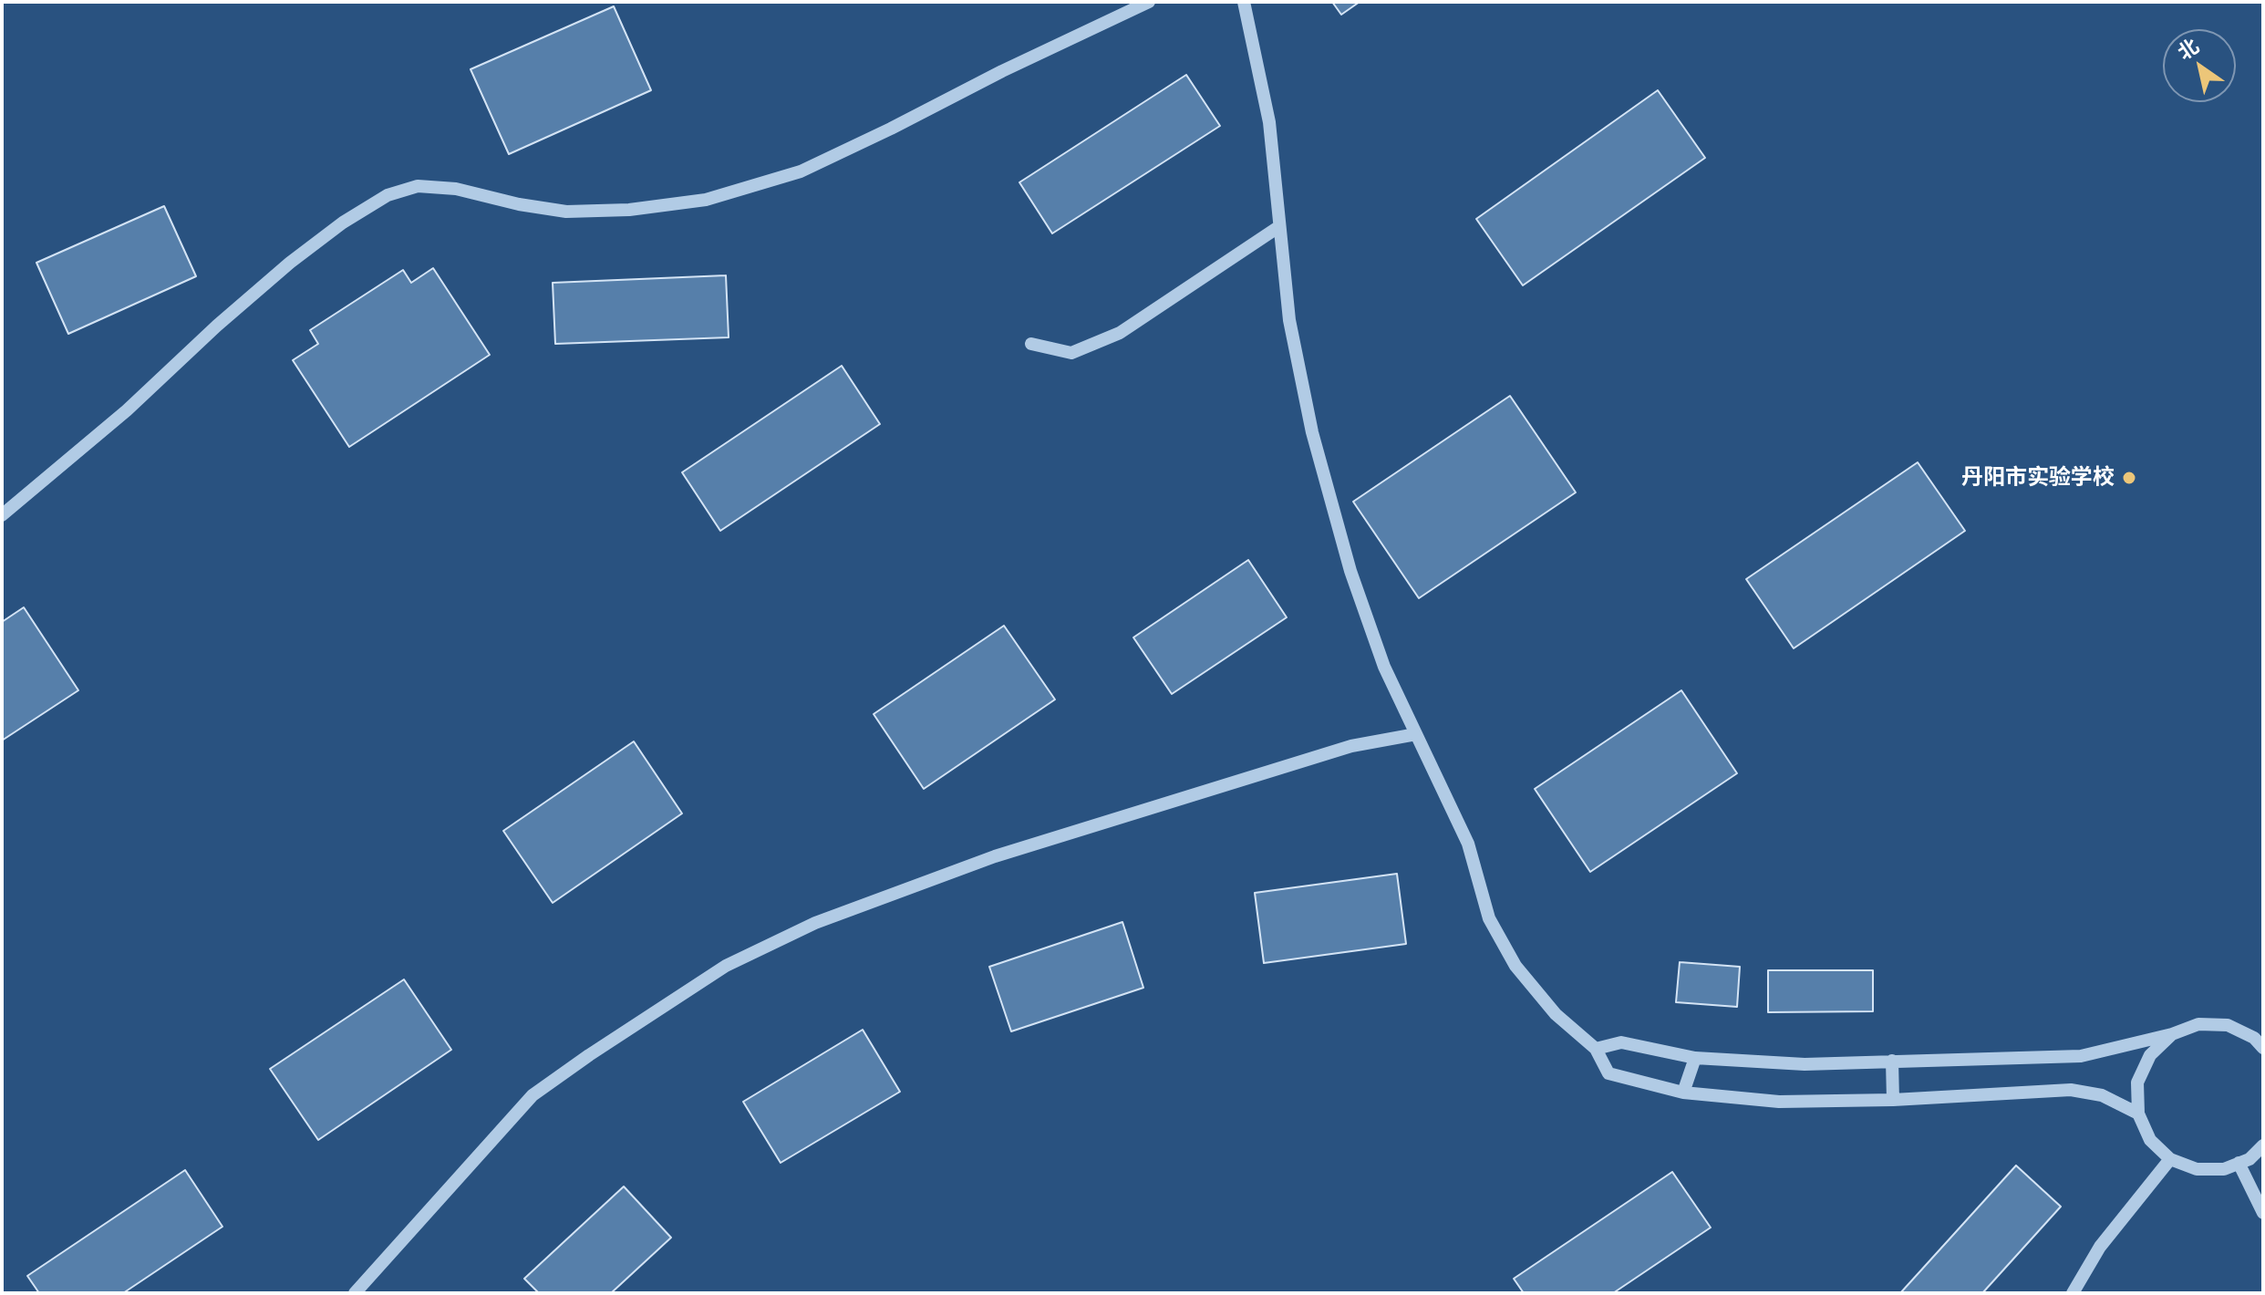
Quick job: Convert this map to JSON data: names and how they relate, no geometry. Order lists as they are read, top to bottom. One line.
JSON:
{"places":["丹阳市实验学校"],"north":"top left"}
